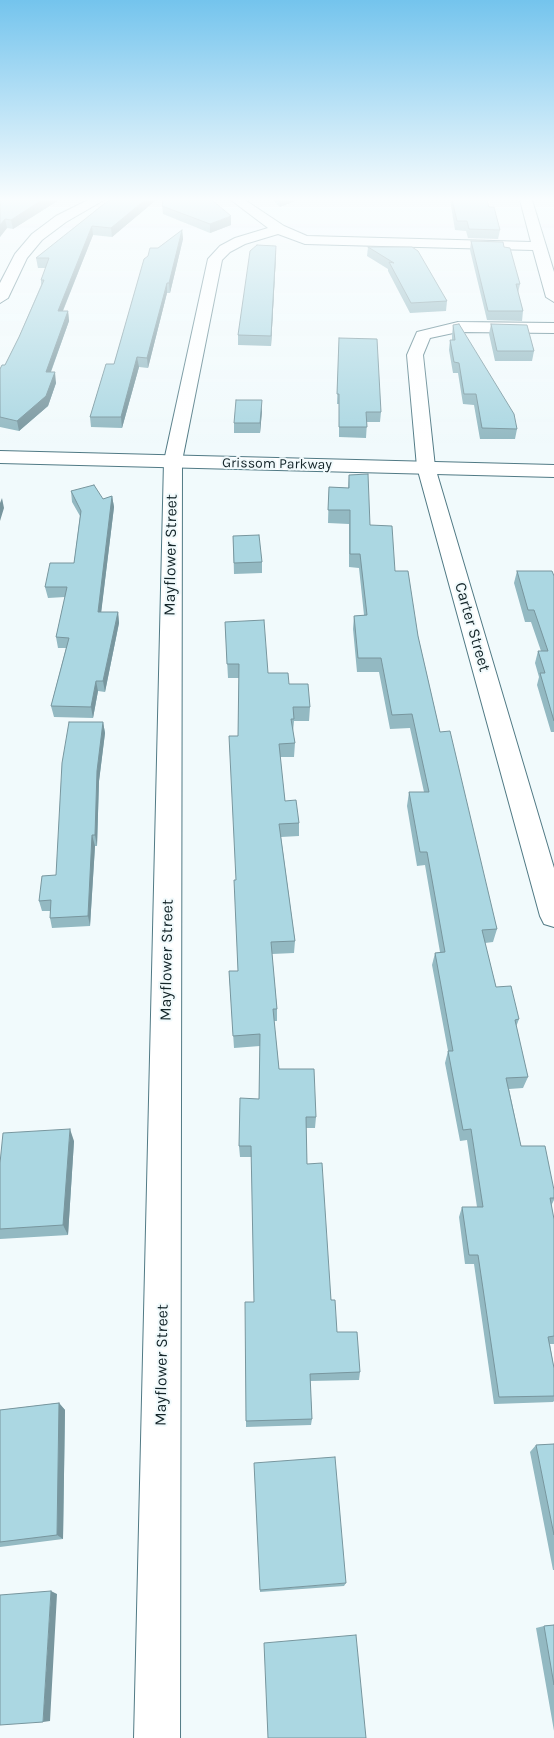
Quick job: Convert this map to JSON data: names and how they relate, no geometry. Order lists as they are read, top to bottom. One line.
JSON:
{"streets":{"street":["Grissom Parkway","Mayflower Street","Carter Street"]},"crossings":[["Grissom Parkway","Mayflower Street"],["Grissom Parkway","Carter Street"]]}
